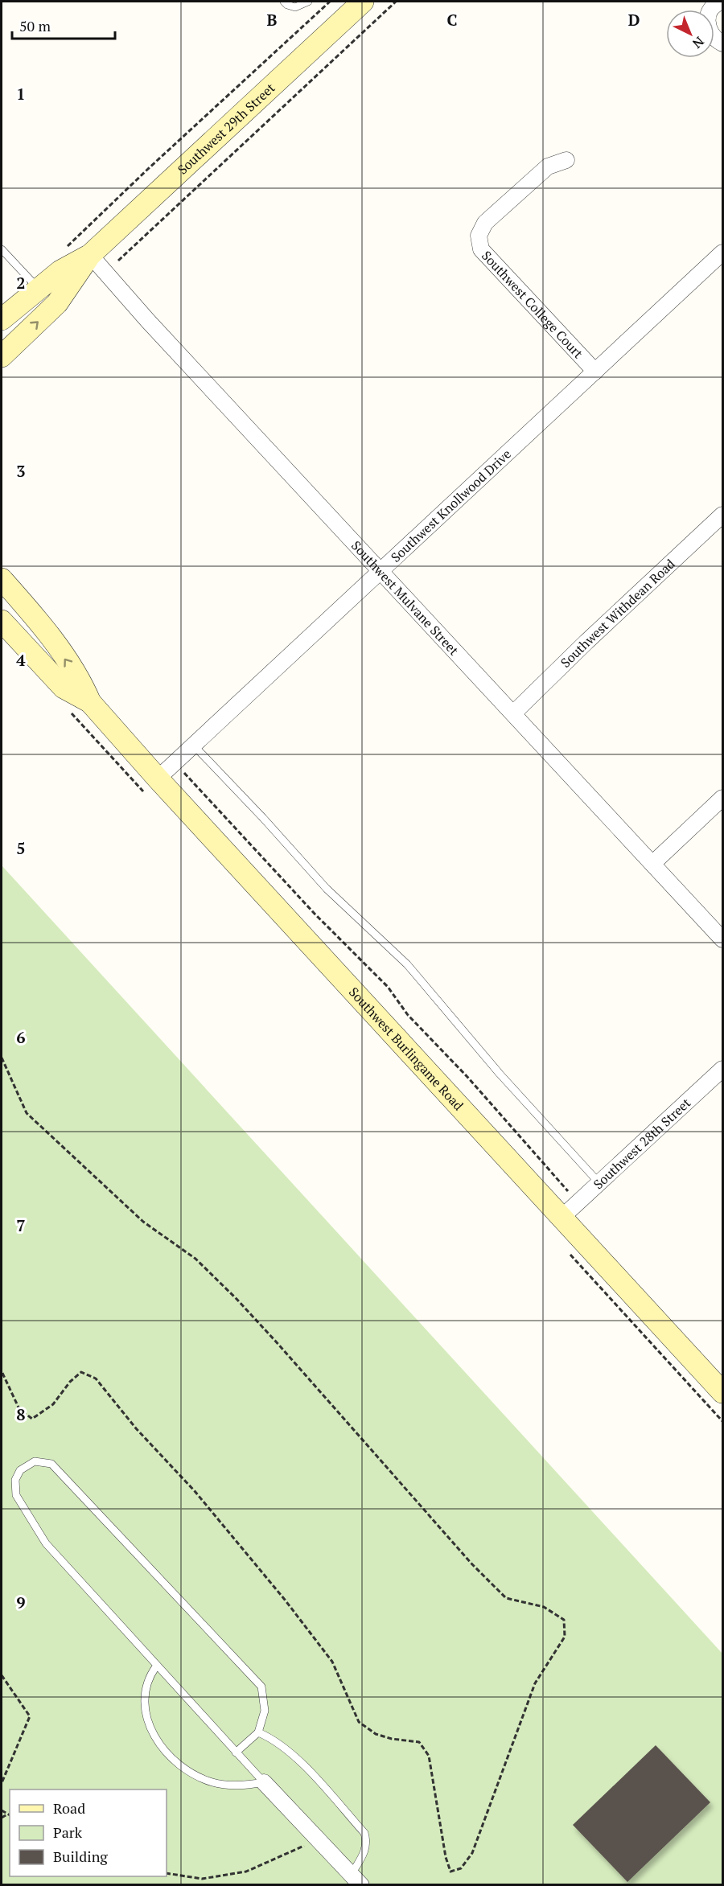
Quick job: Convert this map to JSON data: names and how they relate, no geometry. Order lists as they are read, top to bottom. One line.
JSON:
{"streets":{"main road":["Southwest 29th Street","Southwest Burlingame Road"],"street":["Southwest College Court","Southwest Knollwood Drive","Southwest Mulvane Street","Southwest Withdean Road","Southwest 28th Street"]},"crossings":[["Southwest 29th Street","Southwest Mulvane Street"],["Southwest College Court","Southwest Knollwood Drive"],["Southwest Knollwood Drive","Southwest Mulvane Street"],["Southwest Knollwood Drive","Southwest Burlingame Road"],["Southwest Mulvane Street","Southwest Withdean Road"],["Southwest Burlingame Road","Southwest 28th Street"]],"legend":["Road","Park","Building"],"scale_bar":"50 m","north":"bottom right","grid":{"columns":["B","C","D"],"rows":["1","2","3","4","5","6","7","8","9"]}}
